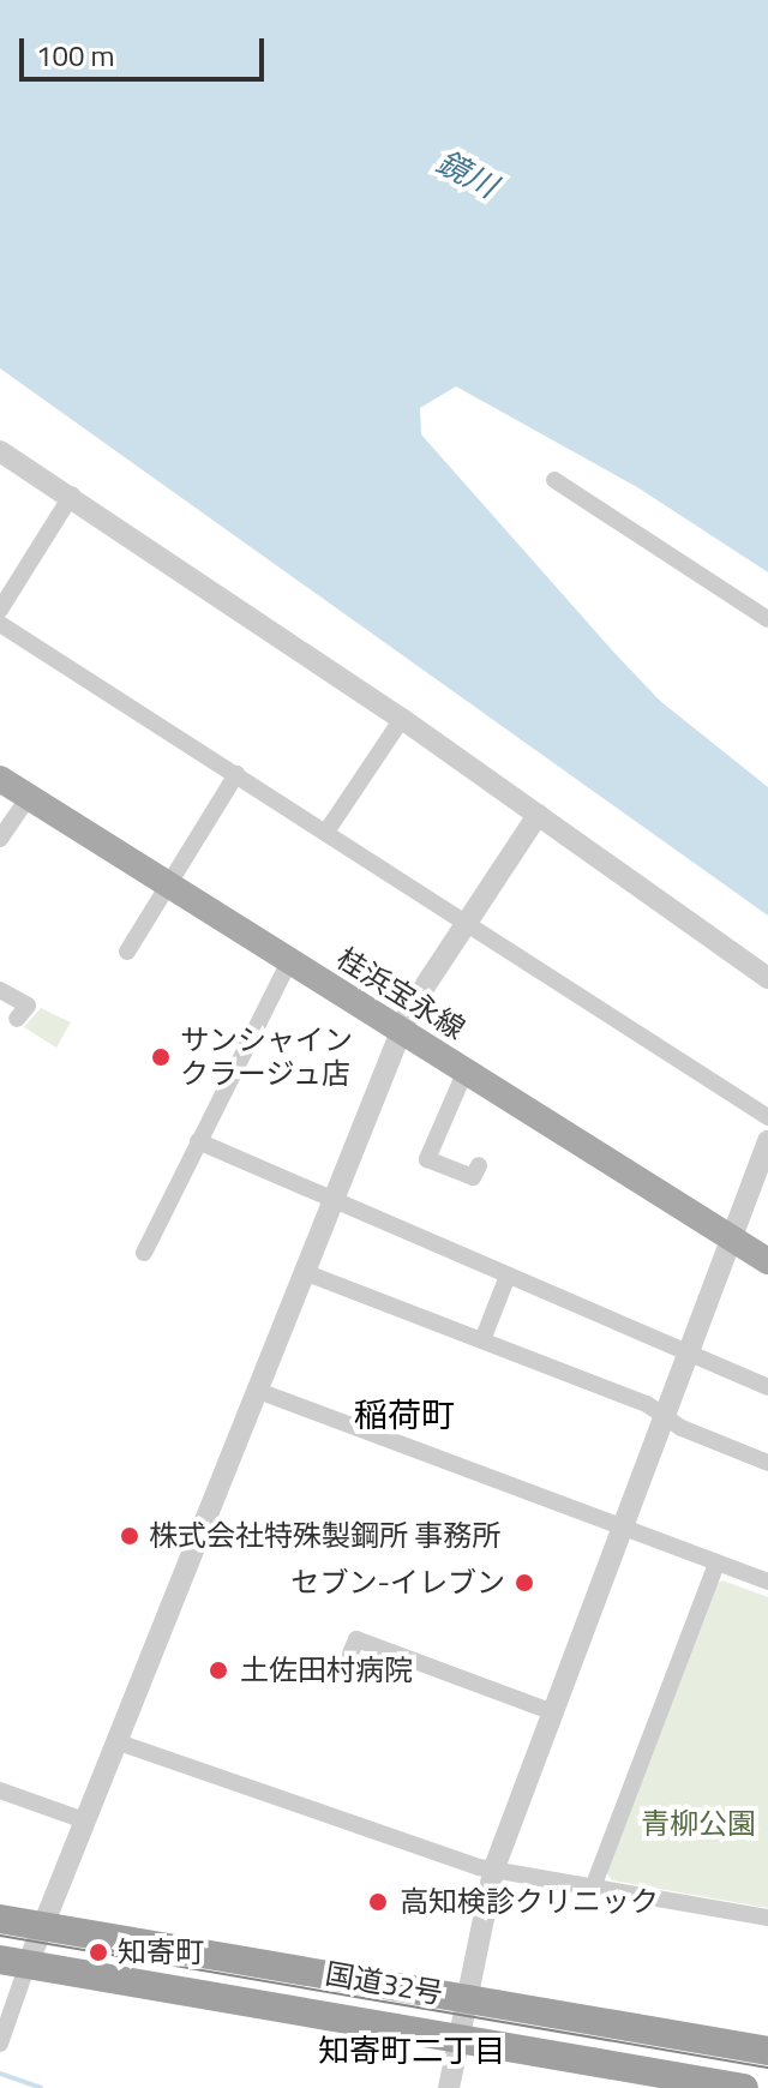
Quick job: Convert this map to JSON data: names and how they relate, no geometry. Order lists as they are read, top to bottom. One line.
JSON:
{"streets":{"highway":["国道32号"],"main road":["桂浜宝永線"]},"districts":["稲荷町","知寄町二丁目"],"water":["鏡川"],"parks":["青柳公園"],"places":["サンシャイン クラージュ店","株式会社特殊製鋼所 事務所","セブン-イレブン","土佐田村病院","高知検診クリニック","知寄町"],"scale_bar":"100 m"}
